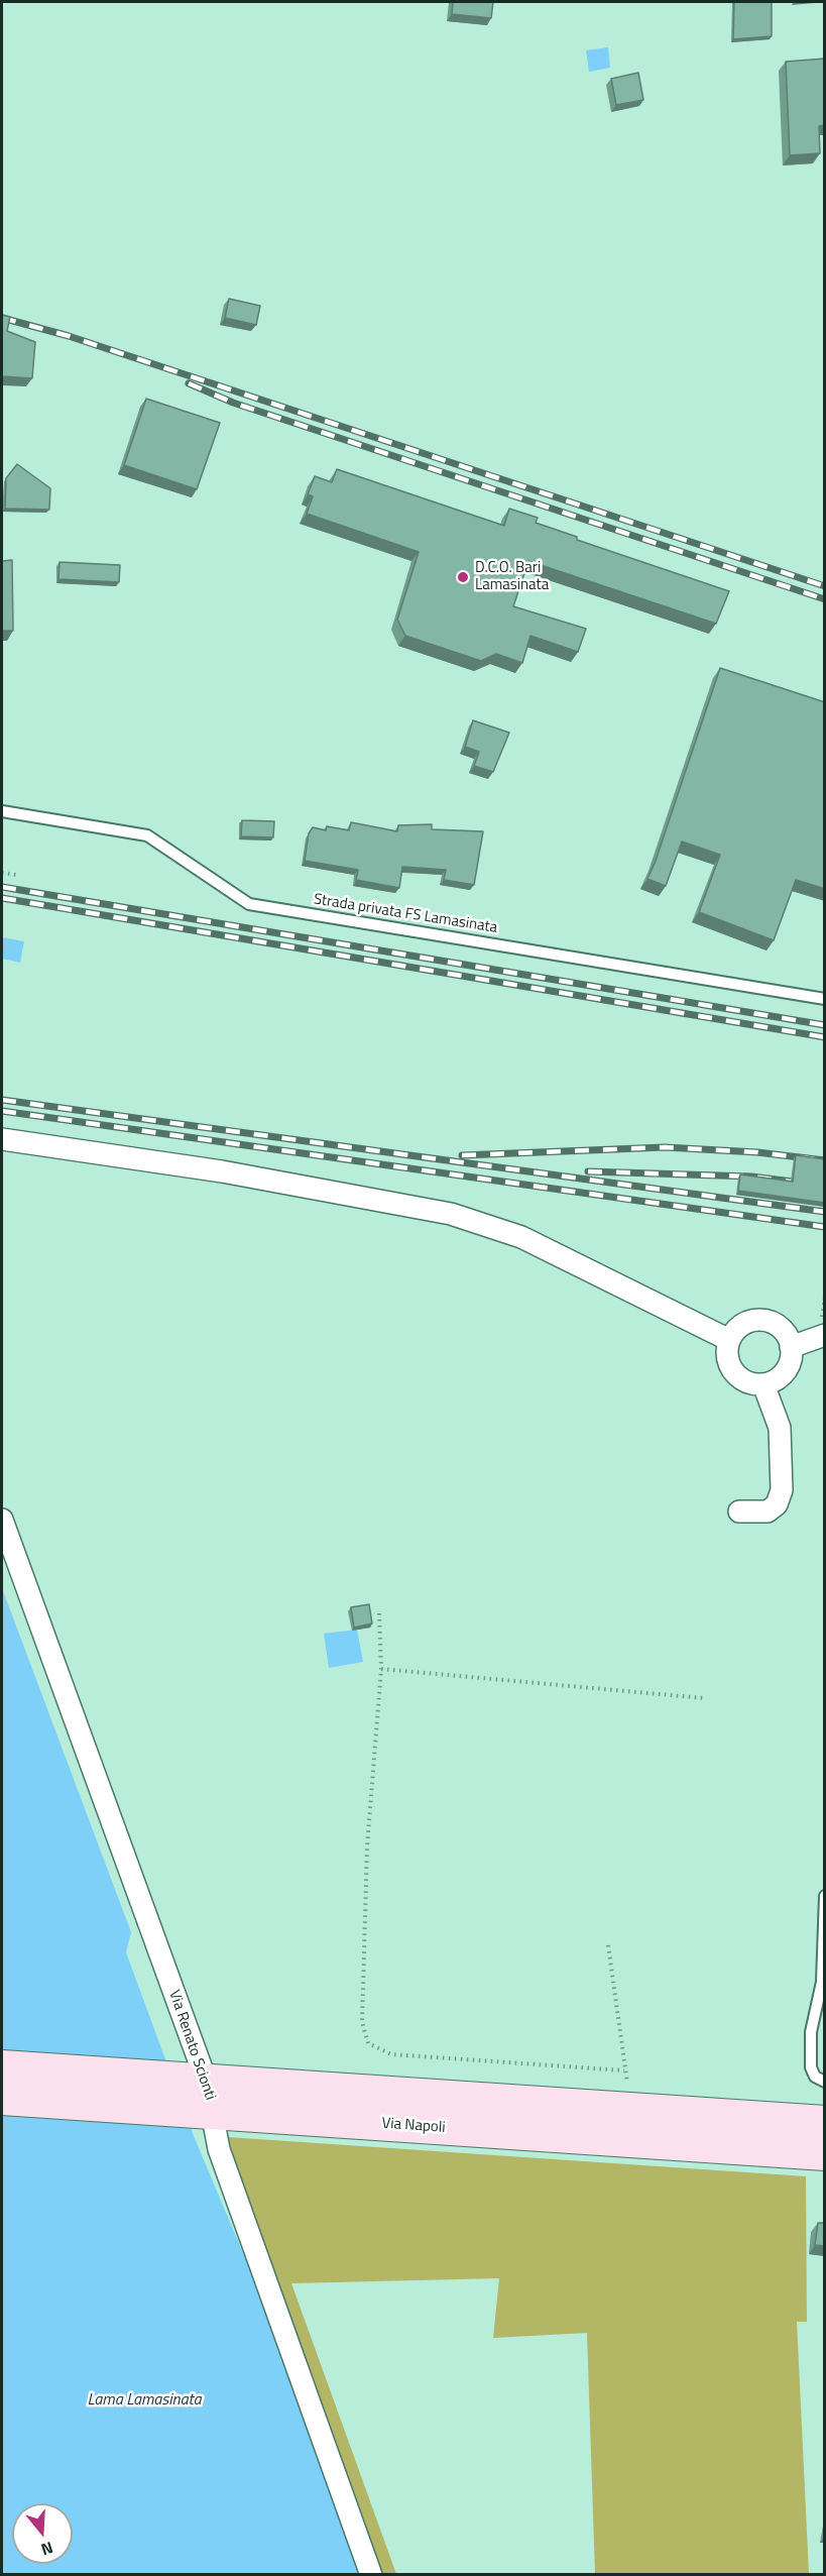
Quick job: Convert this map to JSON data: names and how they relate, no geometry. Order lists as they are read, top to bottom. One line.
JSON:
{"streets":{"main road":["Via Napoli"],"street":["Via Renato Scionti"],"lane":["Strada privata FS Lamasinata"]},"crossings":[["Via Renato Scionti","Via Napoli"]],"water":["Lama Lamasinata"],"places":["D.C.O. Bari Lamasinata"],"north":"bottom"}
